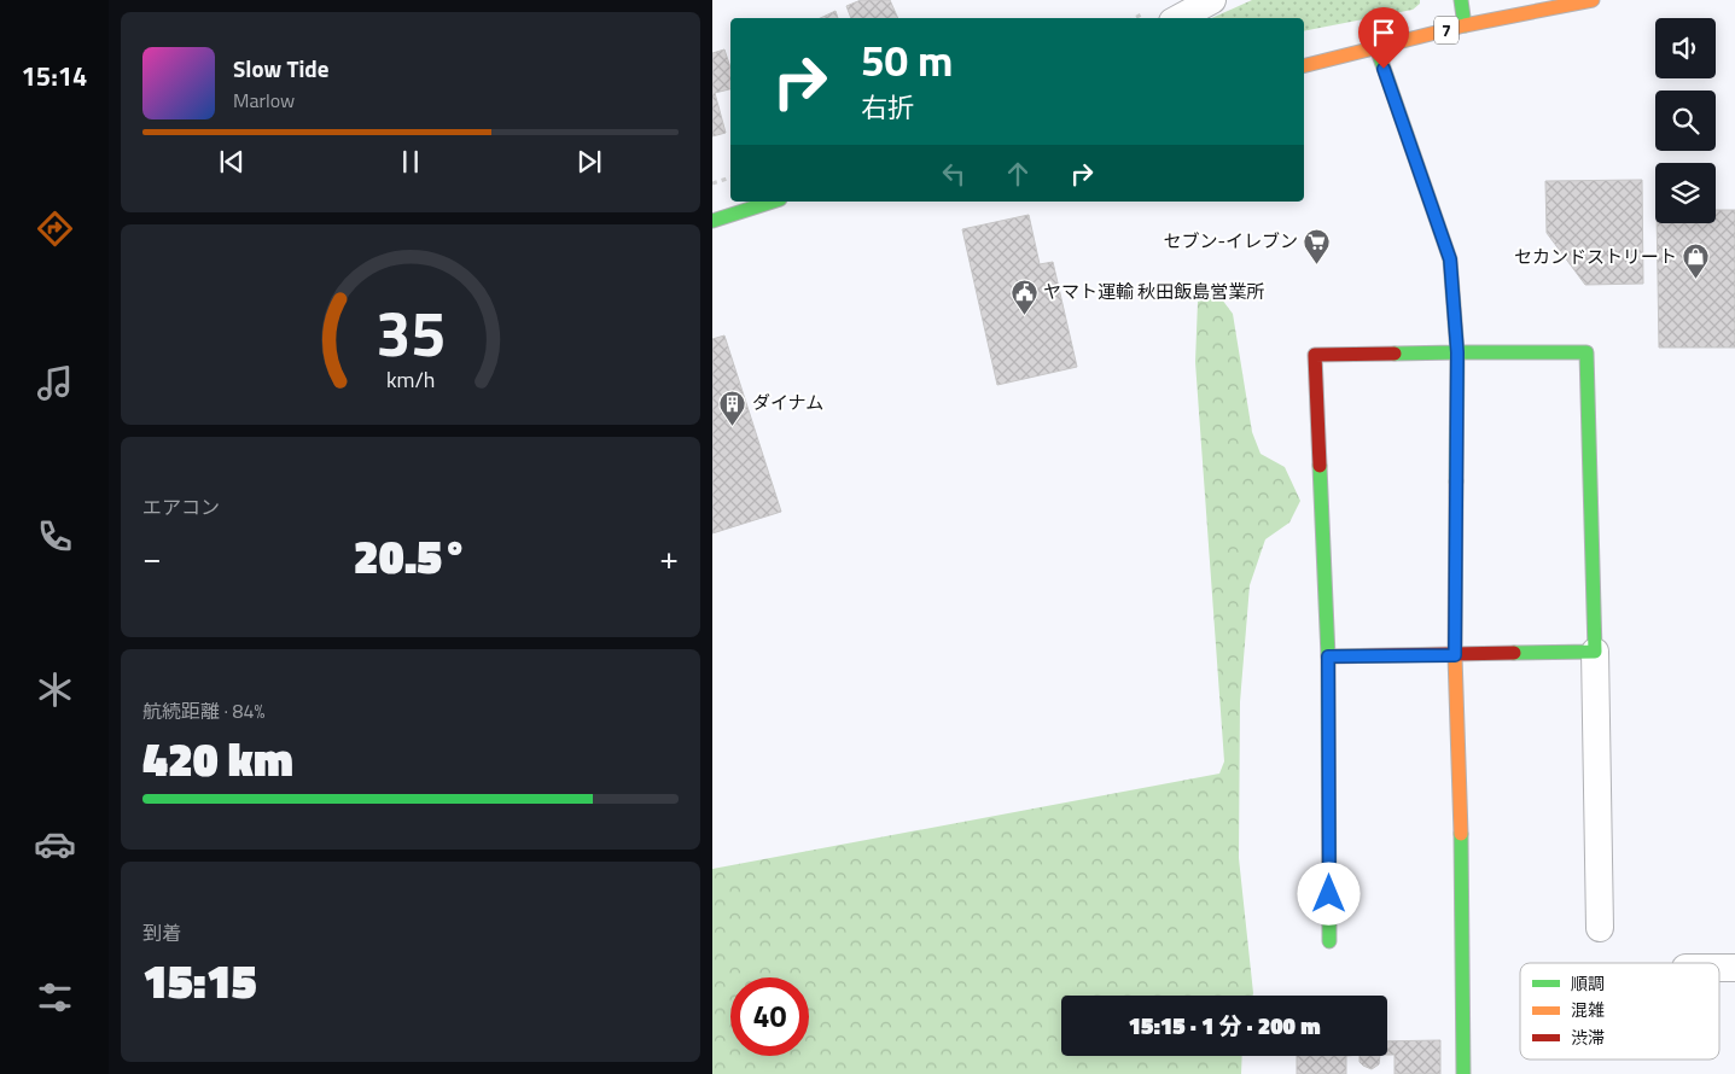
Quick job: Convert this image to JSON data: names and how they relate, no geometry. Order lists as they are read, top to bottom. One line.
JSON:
{"streets":{"main road":["7"]},"places":{"supermarket":["セブン-イレブン"],"shop":["セカンドストリート"],"public building":["ヤマト運輸 秋田飯島営業所"],"building":["ダイナム"]},"legend":["順調","混雑","渋滞"],"page":{"tabs":"15:14","turn":["50 m","右折"],"song":["Slow Tide","Marlow"],"tile":["エアコン",["航続距離 · 84%","420 km"],["到着","15:15"]],"heat":["−","20.5°","+"],"limit":"40","trip":"15:15 · 1 分 · 200 m","gauge":["35","km/h"]}}
